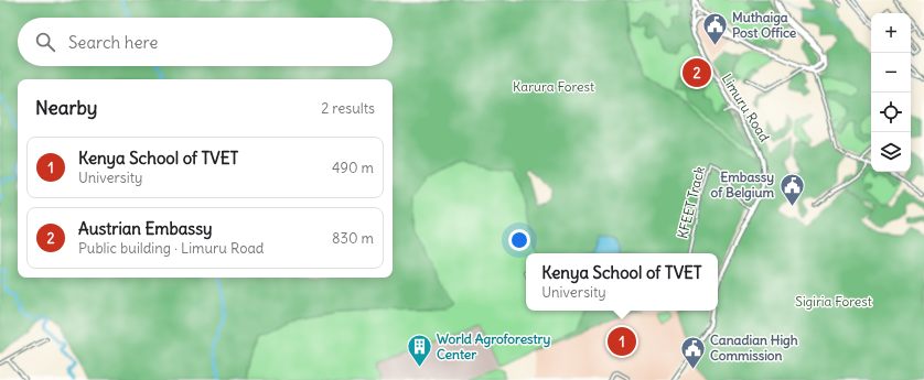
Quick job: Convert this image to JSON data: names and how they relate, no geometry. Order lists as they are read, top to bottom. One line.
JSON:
{"streets":{"main road":["Limuru Road"],"street":["KFEET Track"]},"crossings":[["Limuru Road","KFEET Track"]],"parks":["Karura Forest","Sigiria Forest"],"places":{"public building":["Muthaiga Post Office","Embassy of Belgium","Canadian High Commission"],"building":["World Agroforestry Center"]},"page":{"map_buttons":["+","−"],"search":"Search here","pins":["2","1"],"heading":["Nearby","2 results"],"list":[{"mark":"1","name":"Kenya School of TVET","note":"University","value":"490 m"},{"mark":"2","name":"Austrian Embassy","note":"Public building · Limuru Road","value":"830 m"}],"popup":["Kenya School of TVET","University"]}}
